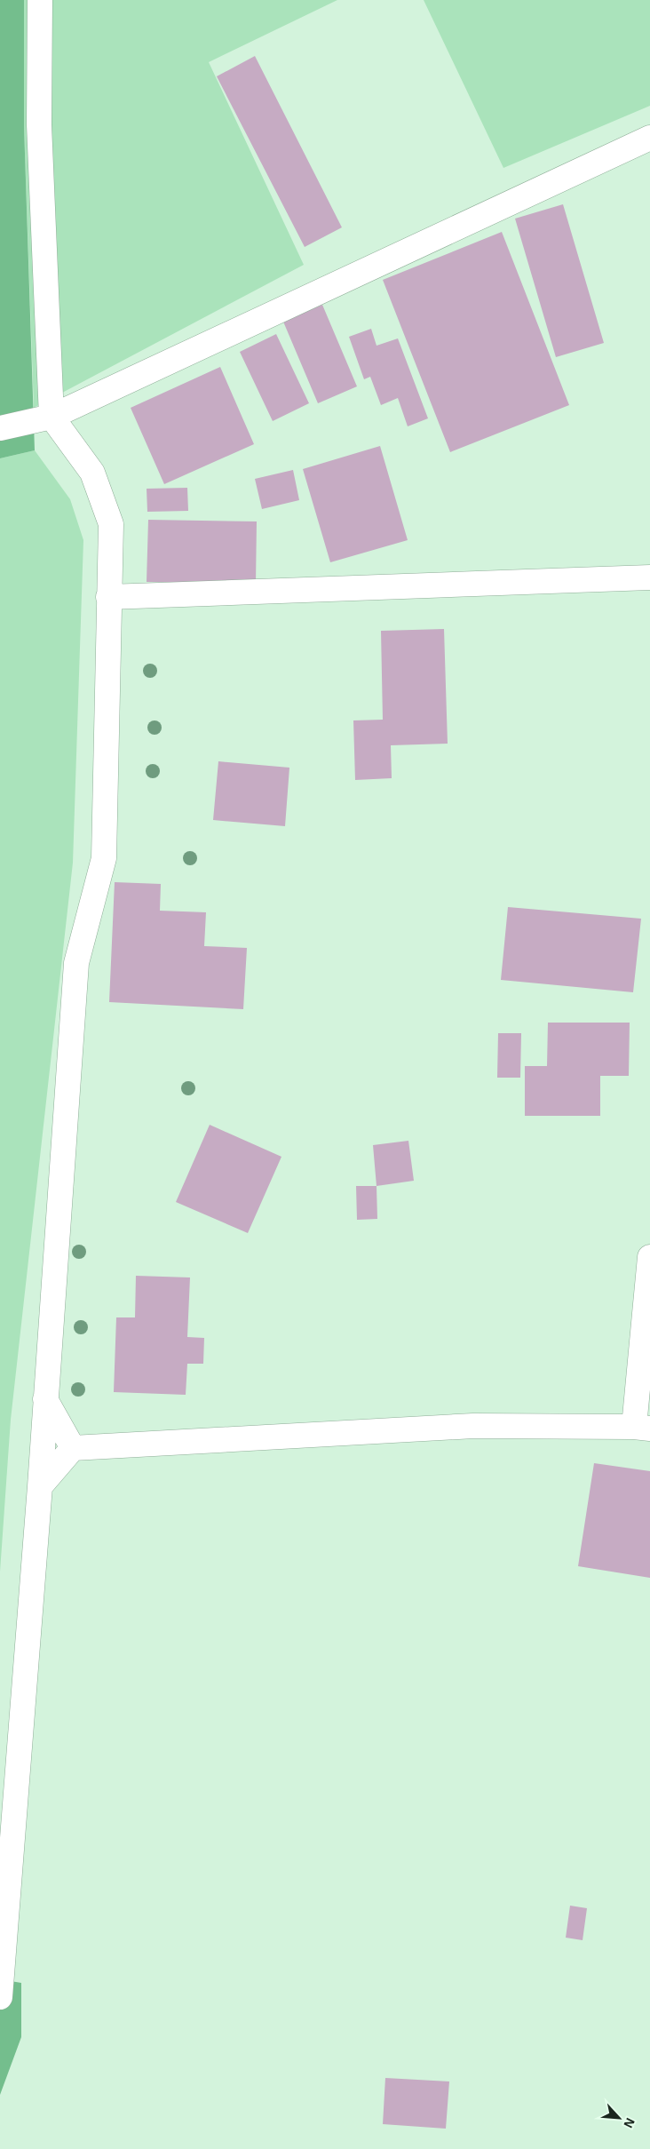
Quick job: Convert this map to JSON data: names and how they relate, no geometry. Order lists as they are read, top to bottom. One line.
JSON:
{"north":"bottom right"}
